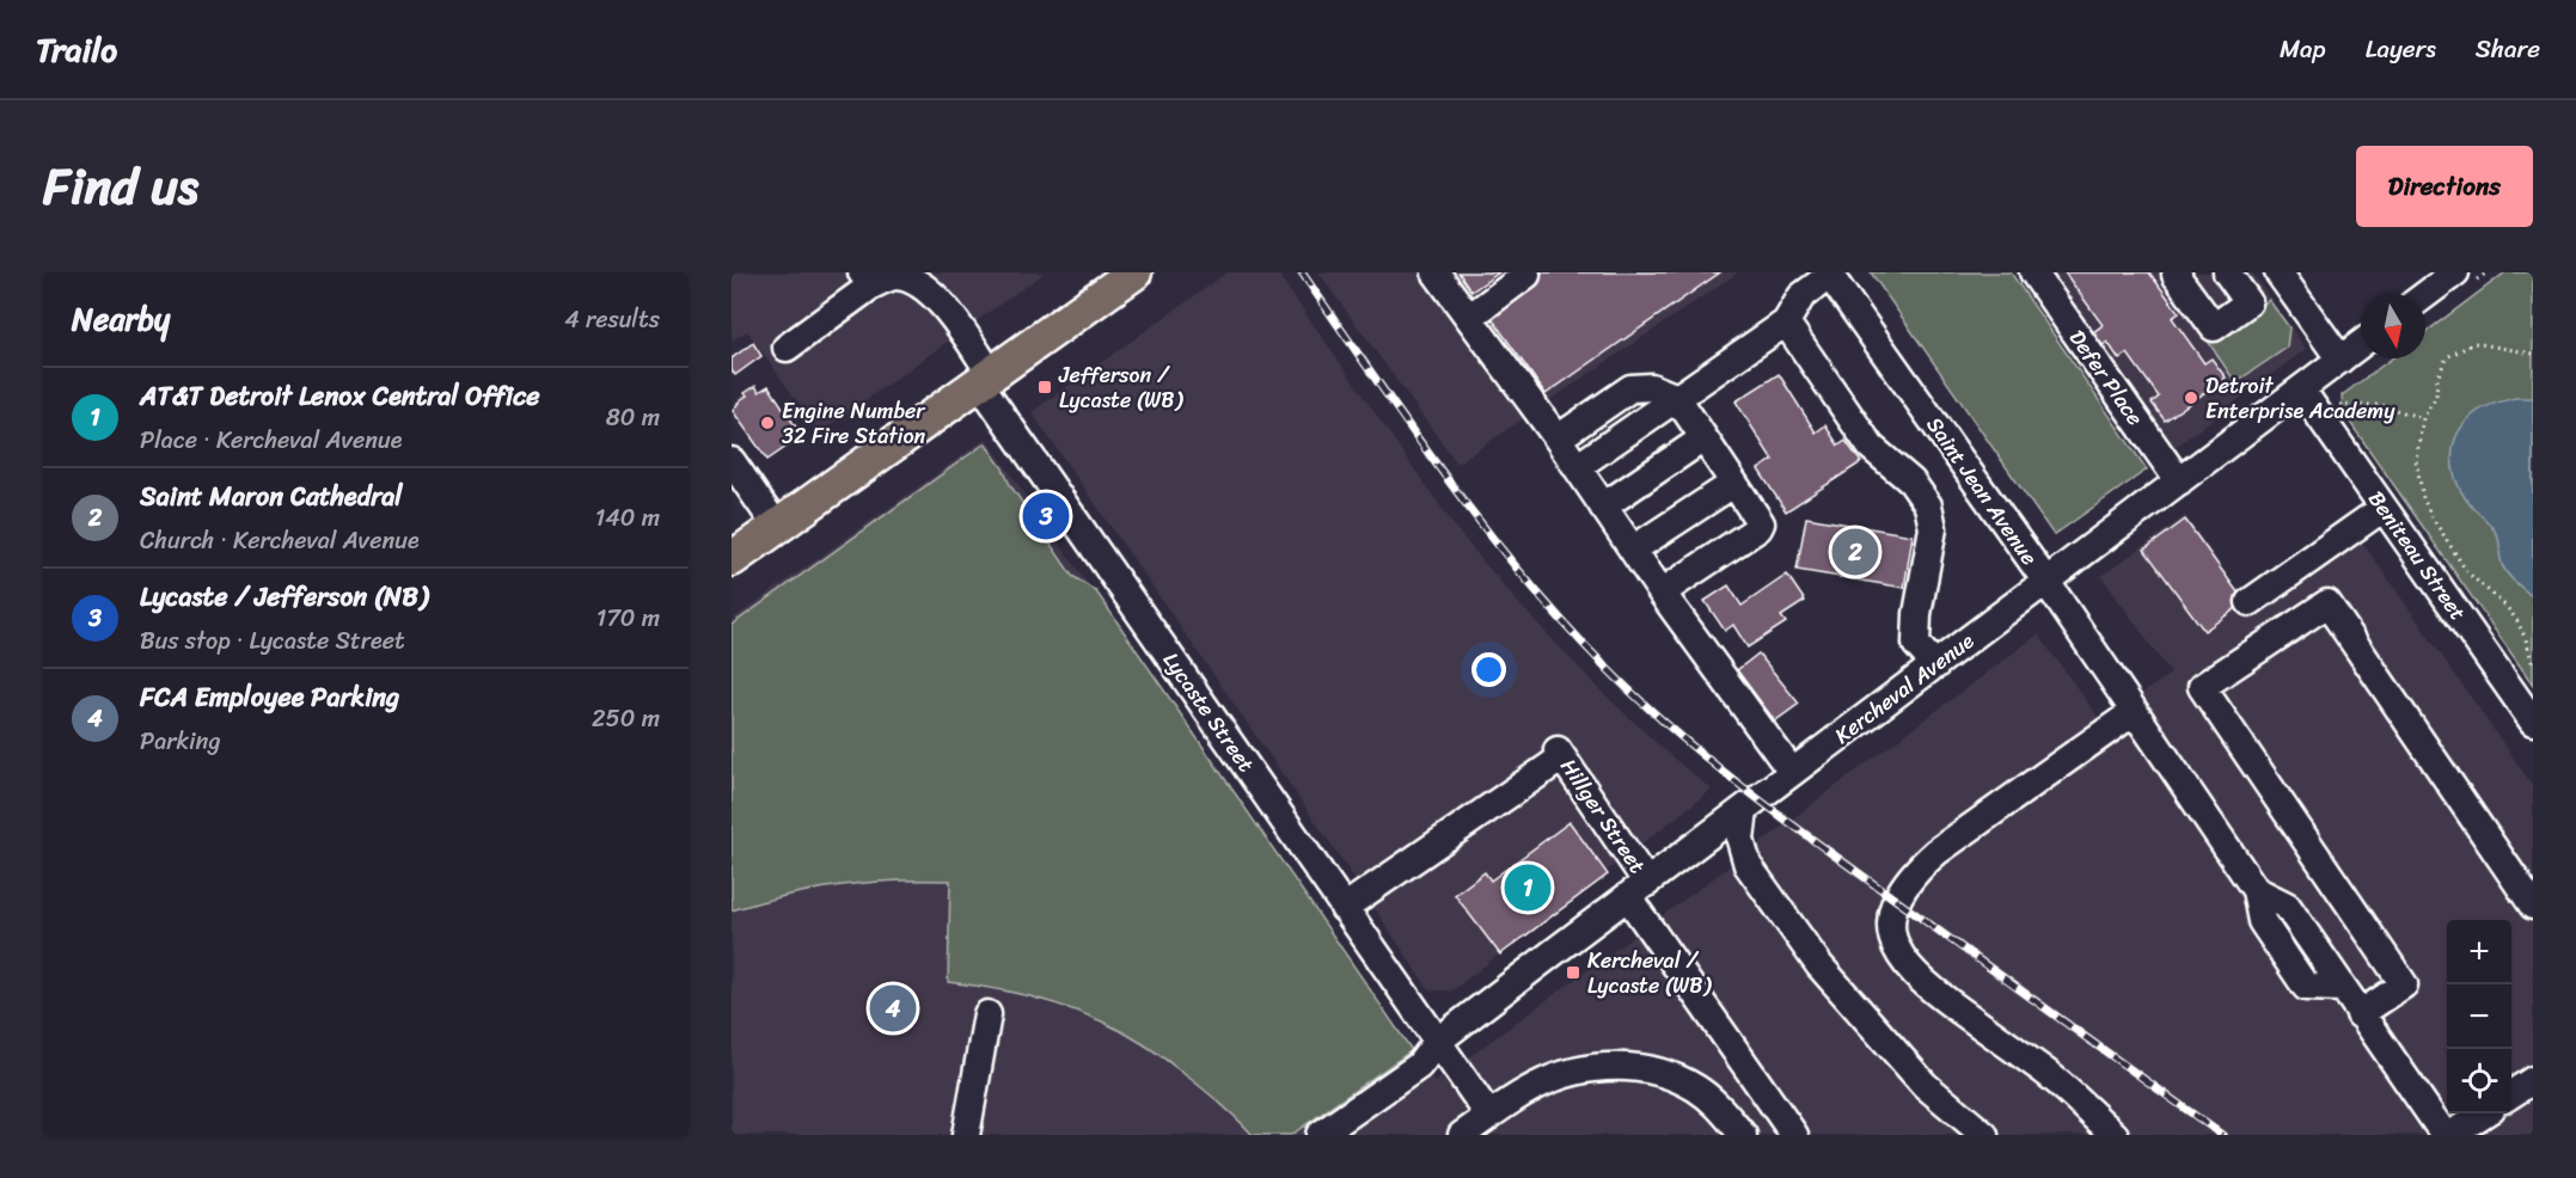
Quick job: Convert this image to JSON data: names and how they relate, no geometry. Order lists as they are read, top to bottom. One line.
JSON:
{"streets":{"street":["Defer Place","Saint Jean Avenue","Beniteau Street","Kercheval Avenue","Lycaste Street","Hillger Street"]},"crossings":[["Defer Place","Kercheval Avenue"],["Saint Jean Avenue","Kercheval Avenue"],["Beniteau Street","Kercheval Avenue"],["Kercheval Avenue","Lycaste Street"],["Kercheval Avenue","Hillger Street"],["Lycaste Street","Hillger Street"]],"places":{"transit":["Jefferson / Lycaste (WB)","Kercheval / Lycaste (WB)"],"other":["Detroit Enterprise Academy","Engine Number 32 Fire Station"]},"north":"bottom","page":{"header":"Trailo","nav":["Map","Layers","Share"],"title":"Find us","buttons":"Directions","heading":["Nearby","4 results"],"list":[{"mark":"1","name":"AT&T Detroit Lenox Central Office","note":"Place · Kercheval Avenue","value":"80 m"},{"mark":"2","name":"Saint Maron Cathedral","note":"Church · Kercheval Avenue","value":"140 m"},{"mark":"3","name":"Lycaste / Jefferson (NB)","note":"Bus stop · Lycaste Street","value":"170 m"},{"mark":"4","name":"FCA Employee Parking","note":"Parking","value":"250 m"}],"pins":["3","2","1","4"],"map_buttons":["+","−"]}}
